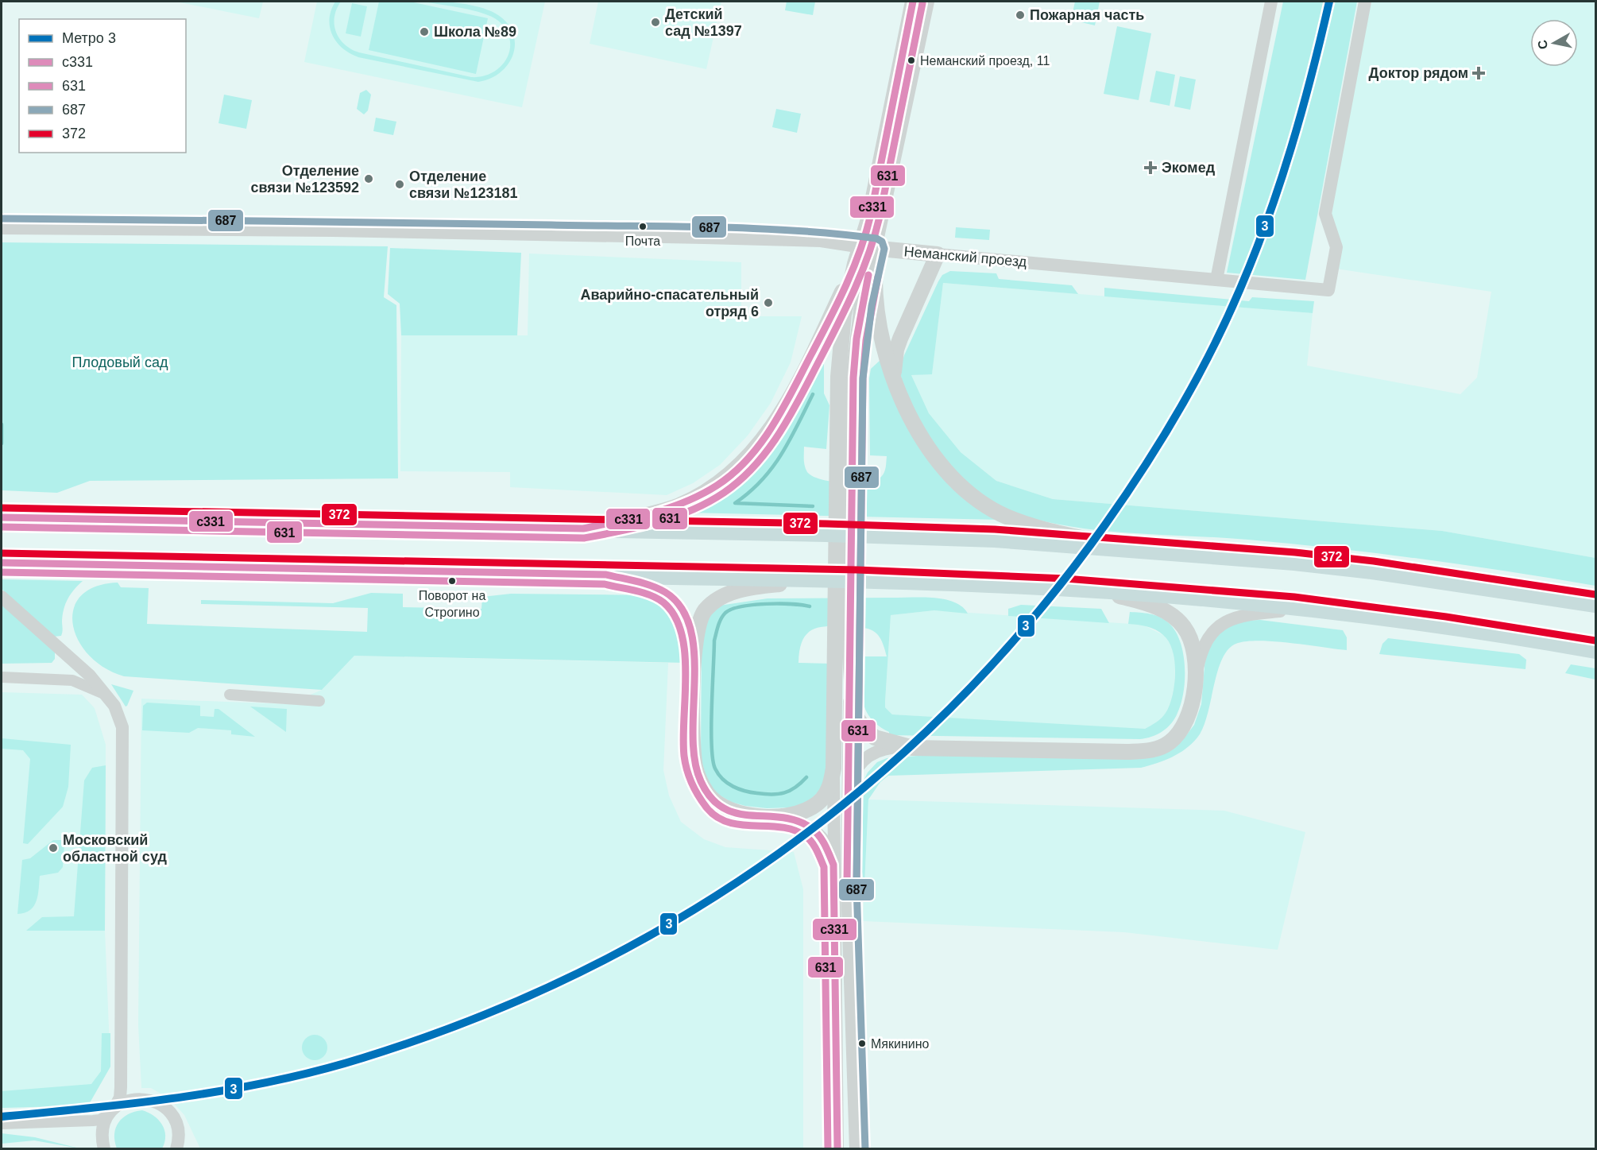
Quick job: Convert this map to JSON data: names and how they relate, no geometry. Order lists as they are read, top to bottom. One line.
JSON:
{"streets":{"main road":["Неманский проезд"]},"parks":["Плодовый сад"],"places":{"other":["Пожарная часть","Детский сад №1397","Школа №89","Неманский проезд, 11","Отделение связи №123592","Отделение связи №123181","Почта","Аварийно-спасательный отряд 6","Поворот на Строгино","Московский областной суд","Мякинино"],"health":["Доктор рядом","Экомед"]},"lines":["metro line 3","transit line с331","transit line 631","transit line 687","transit line 372"],"legend":["Метро 3","с331","631","687","372"],"north":"left"}
